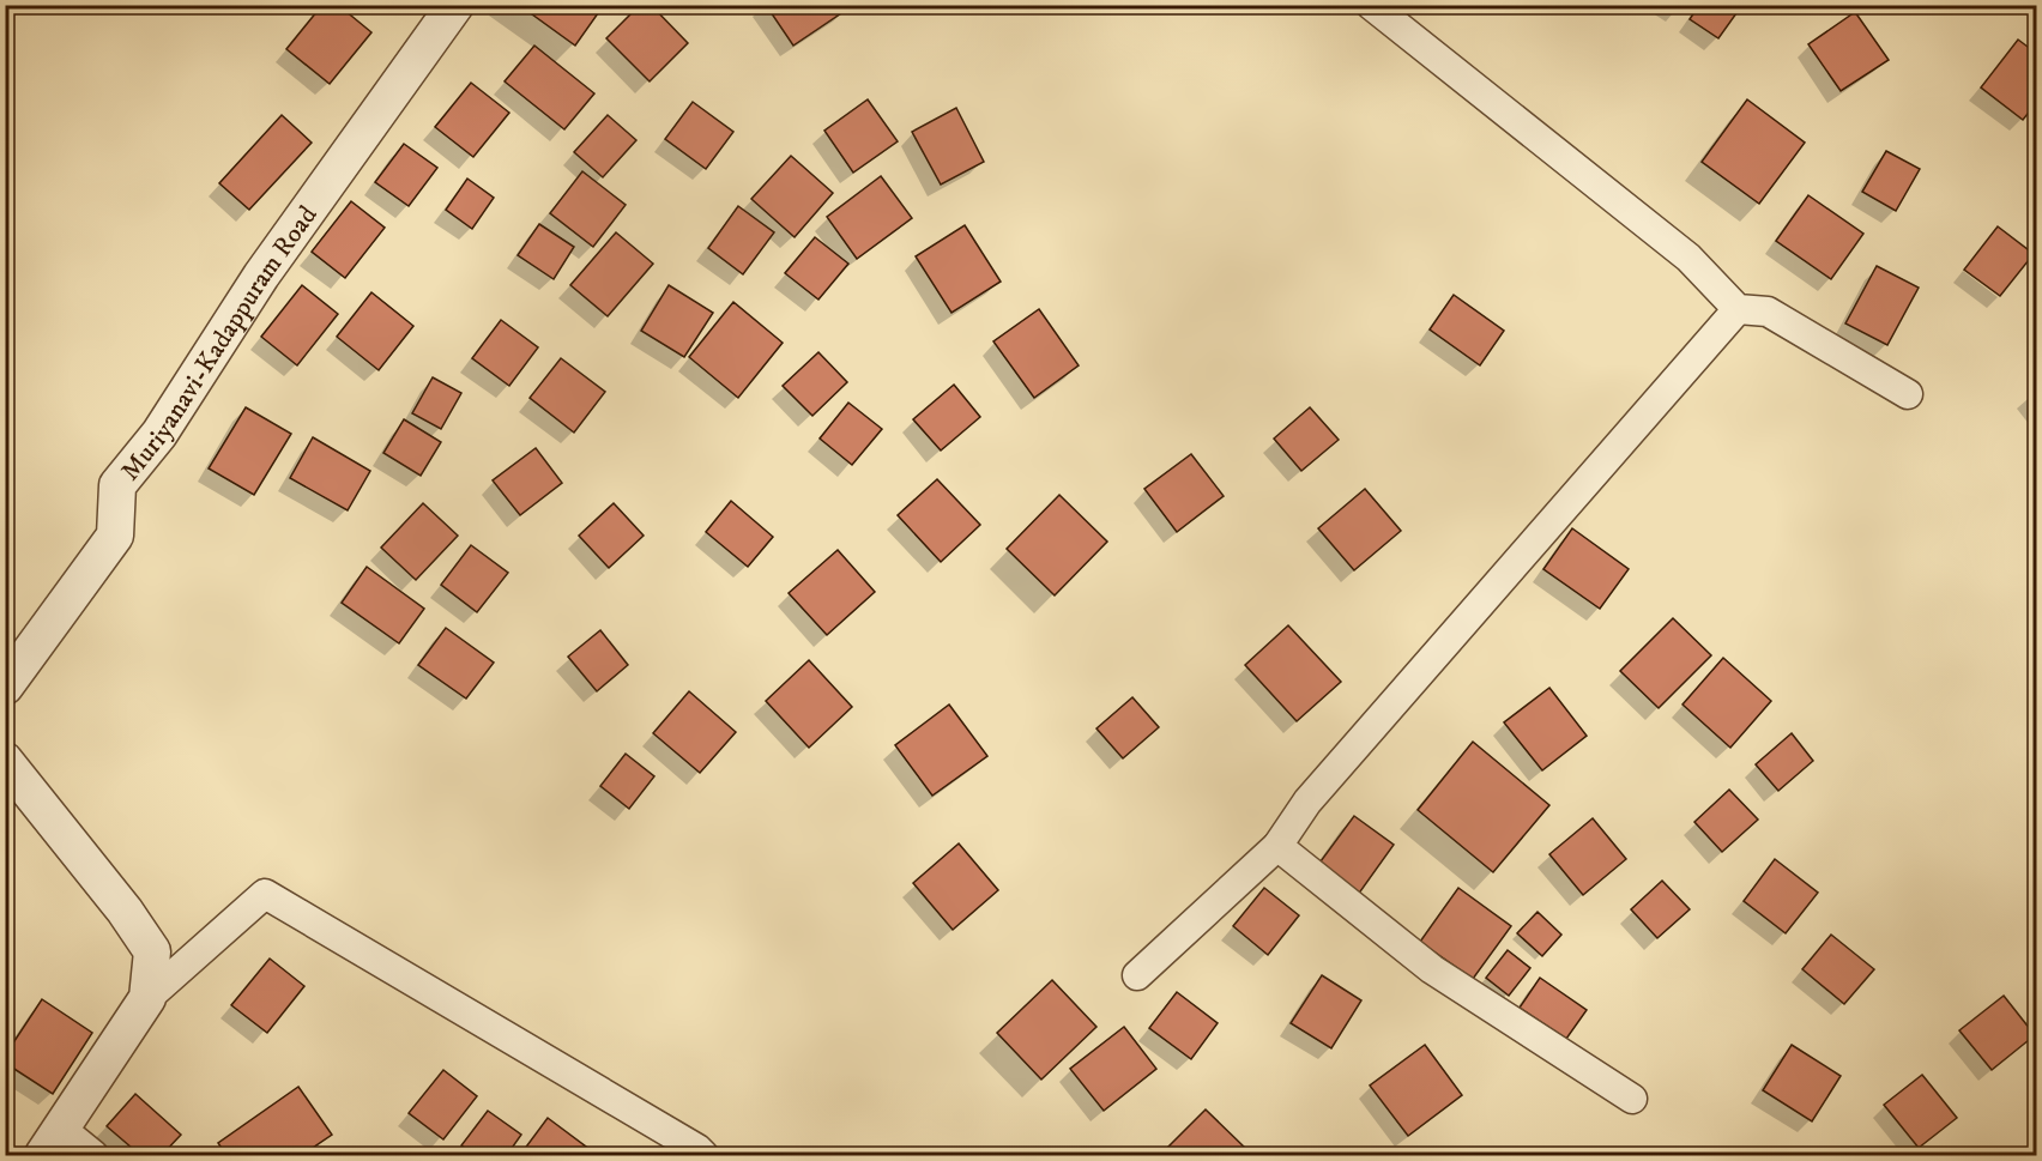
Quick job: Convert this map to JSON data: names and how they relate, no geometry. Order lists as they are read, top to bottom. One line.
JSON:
{"streets":{"street":["Muriyanavi-Kadappuram Road"]}}
